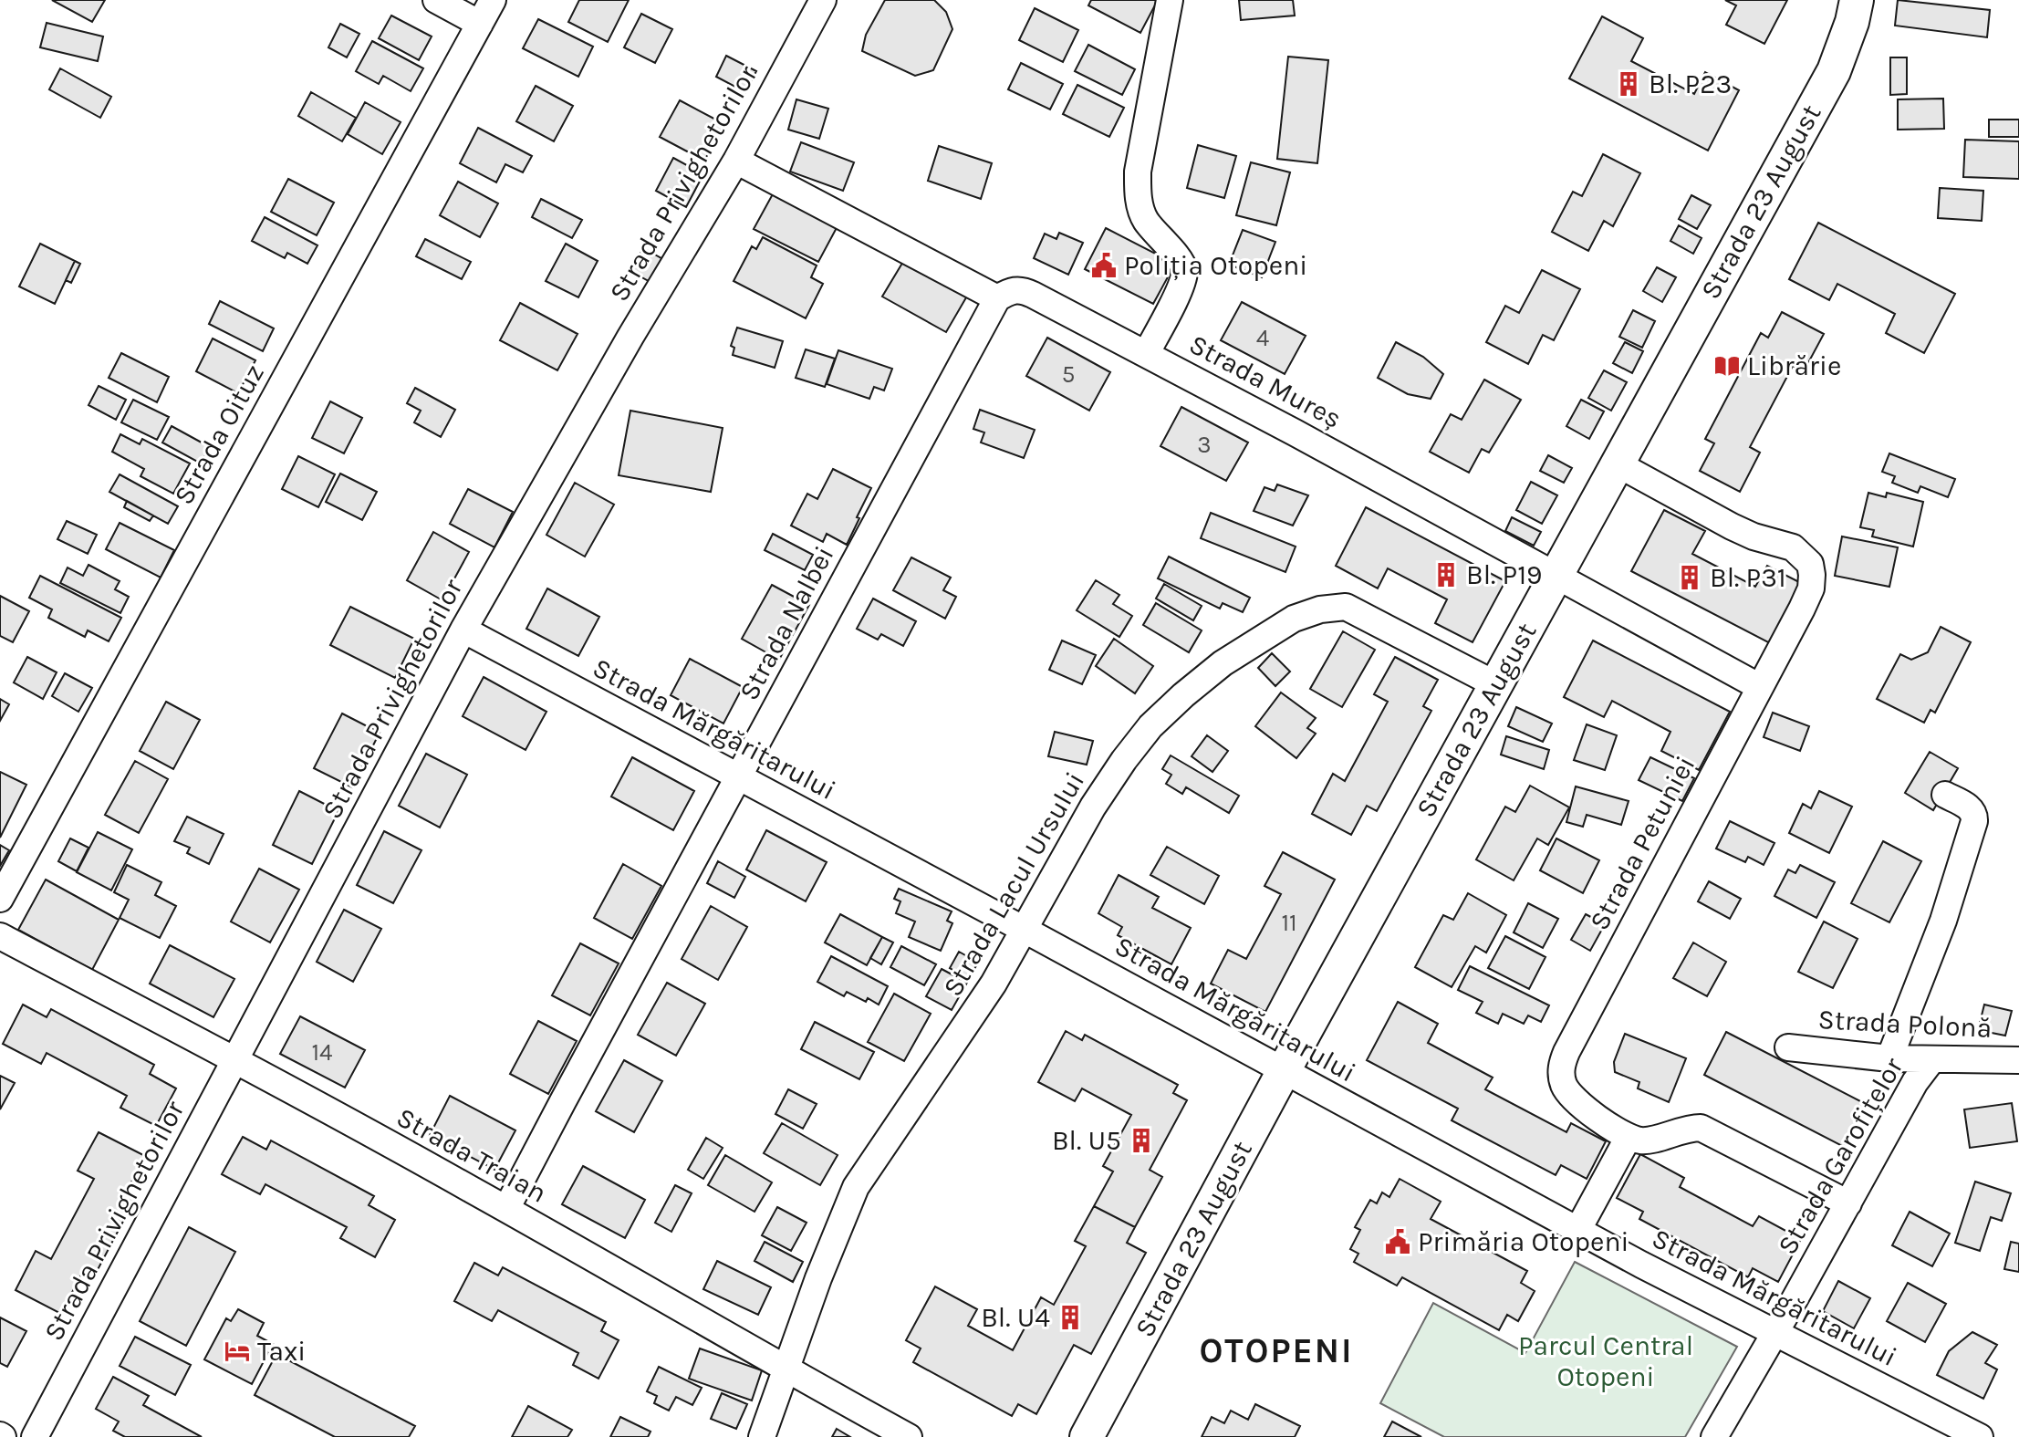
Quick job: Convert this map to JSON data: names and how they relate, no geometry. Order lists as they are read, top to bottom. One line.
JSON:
{"streets":{"main road":["Strada 23 August"],"street":["Strada Privighetorilor","Strada Mureș","Strada Oituz","Strada Nalbei","Strada Mărgăritarului","Strada Petuniei","Strada Lacul Ursului","Strada Polonă","Strada Traian","Strada Garofițelor"]},"crossings":[["Strada Privighetorilor","Strada Mărgăritarului"],["Strada Privighetorilor","Strada Traian"],["Strada 23 August","Strada Mureș"],["Strada 23 August","Strada Mărgăritarului"],["Strada 23 August","Strada Petuniei"],["Strada 23 August","Strada Lacul Ursului"],["Strada Mureș","Strada Nalbei"],["Strada Mureș","Strada Petuniei"],["Strada Nalbei","Strada Mărgăritarului"],["Strada Nalbei","Strada Traian"],["Strada Mărgăritarului","Strada Lacul Ursului"],["Strada Mărgăritarului","Strada Garofițelor"],["Strada Lacul Ursului","Strada Traian"],["Strada Polonă","Strada Garofițelor"]],"districts":["OTOPENI"],"parks":["Parcul Central Otopeni"],"places":{"building":["Bl. P23","Bl. P19","Bl. P31","Bl. U5","Bl. U4"],"public building":["Poliția Otopeni","Primăria Otopeni"],"library":["Librărie"],"hotel":["Taxi"]},"house_numbers":["4","5","3","11","14"]}
